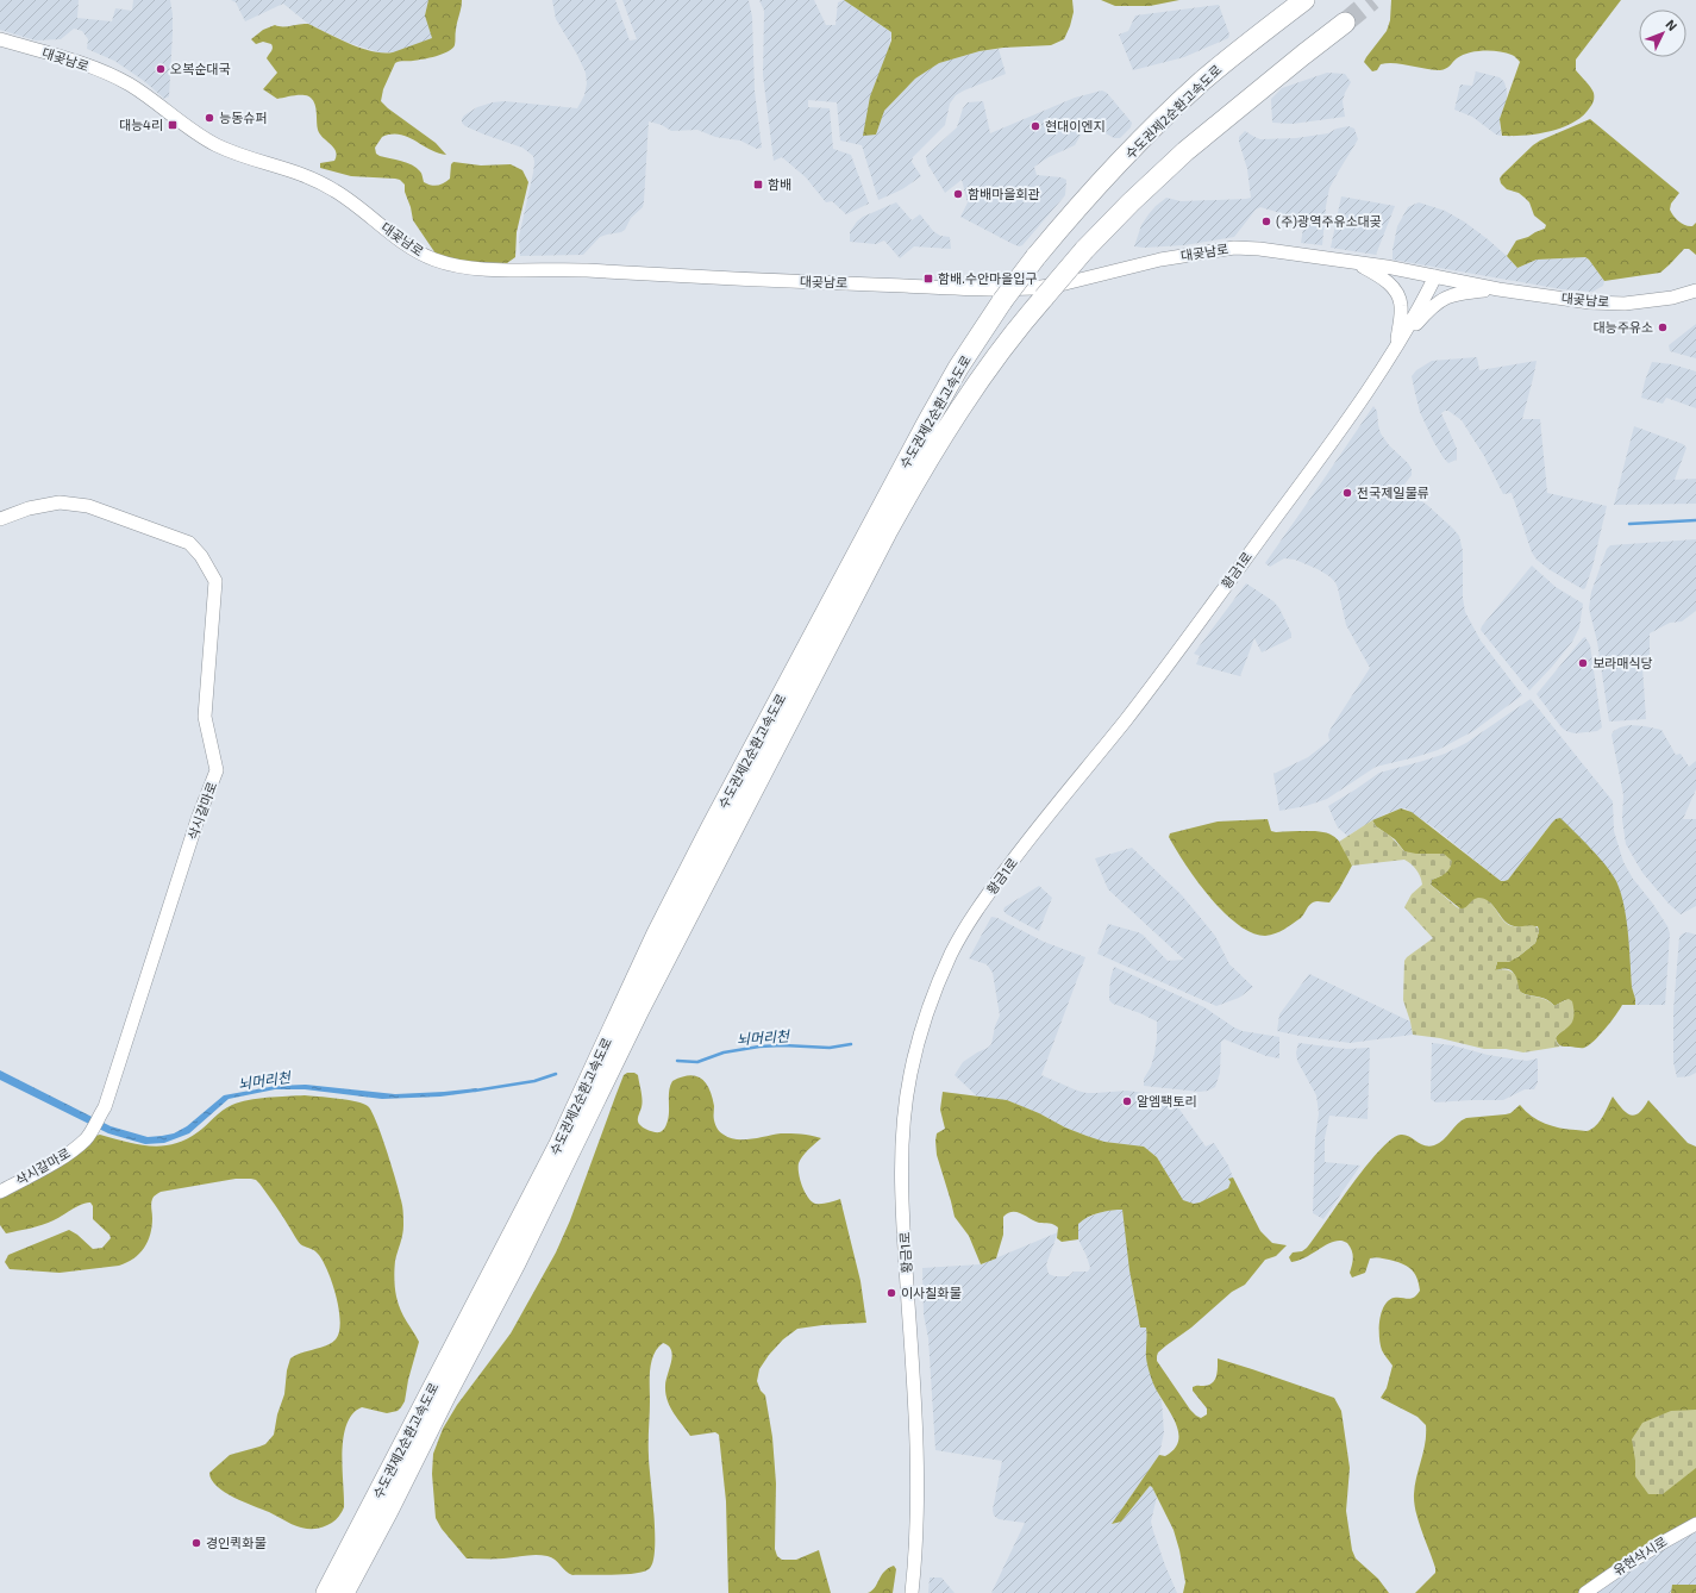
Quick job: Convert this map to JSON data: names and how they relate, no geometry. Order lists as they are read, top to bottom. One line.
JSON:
{"streets":{"highway":["수도권제2순환고속도로"],"street":["대곶남로","황금1로","삭시갈마로","유현삭시로"]},"crossings":[["대곶남로","황금1로"]],"water":["뇌머리천"],"places":{"other":["오복순대국","능동슈퍼","현대이엔지","함배마을회관","(주)광역주유소대곶","대능주유소","전국제일물류","보라매식당","알엠팩토리","이사칠화물","경인퀵화물"],"transit":["대능4리","함배","함배.수안마을입구"]},"north":"top right"}
